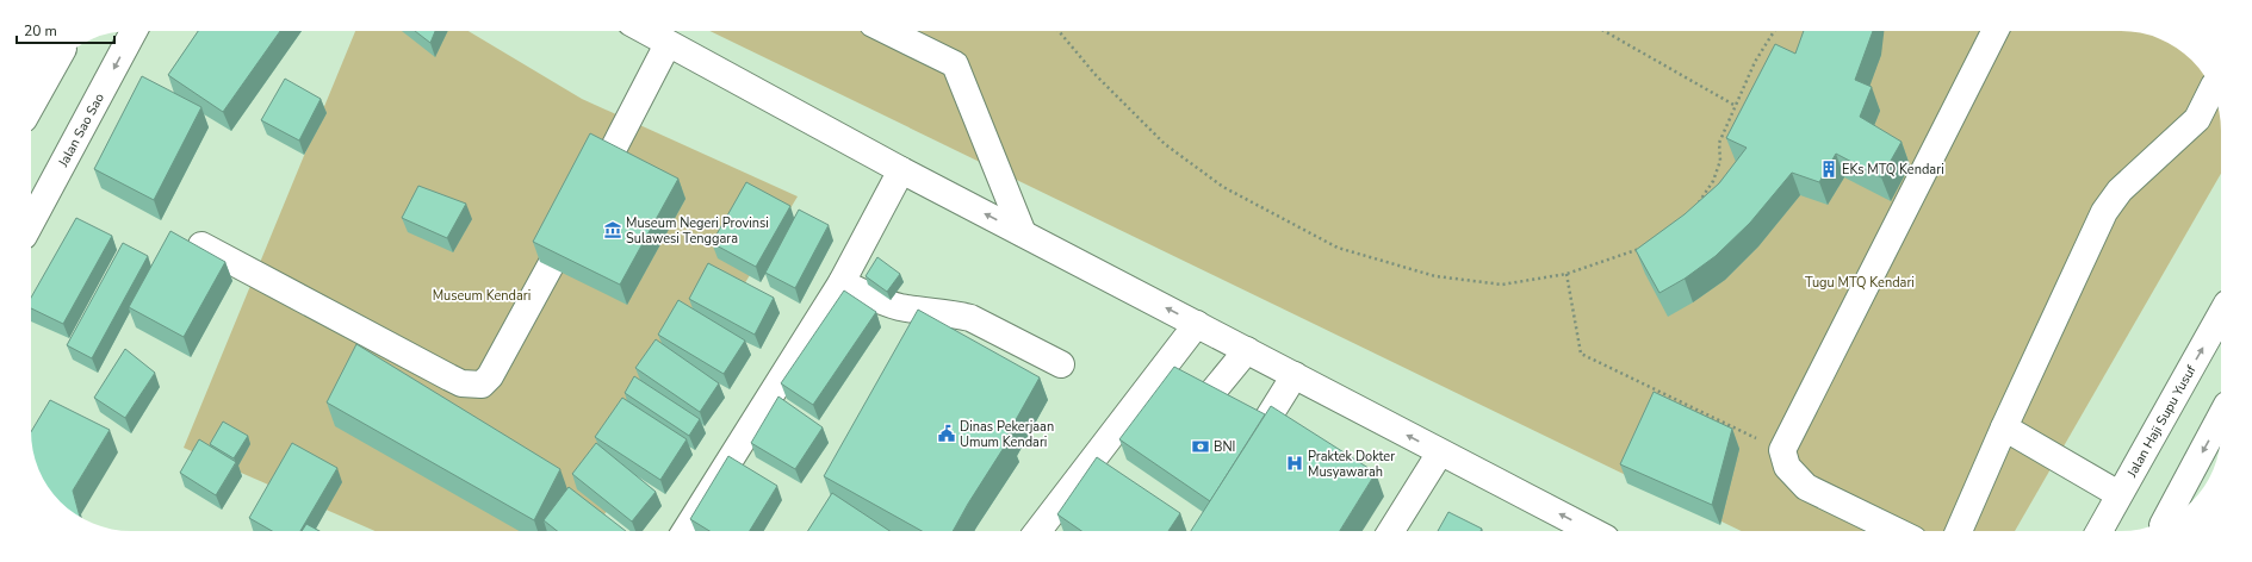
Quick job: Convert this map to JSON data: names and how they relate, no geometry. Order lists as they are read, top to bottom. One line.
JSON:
{"streets":{"street":["Jalan Sao Sao","Jalan Haji Supu Yusuf"]},"one_way":["Jalan Sao Sao"],"parks":["Tugu MTQ Kendari","Museum Kendari"],"places":{"building":["EKs MTQ Kendari"],"museum":["Museum Negeri Provinsi Sulawesi Tenggara"],"public building":["Dinas Pekerjaan Umum Kendari"],"bank":["BNI"],"hospital":["Praktek Dokter Musyawarah"]},"scale_bar":"20 m"}
